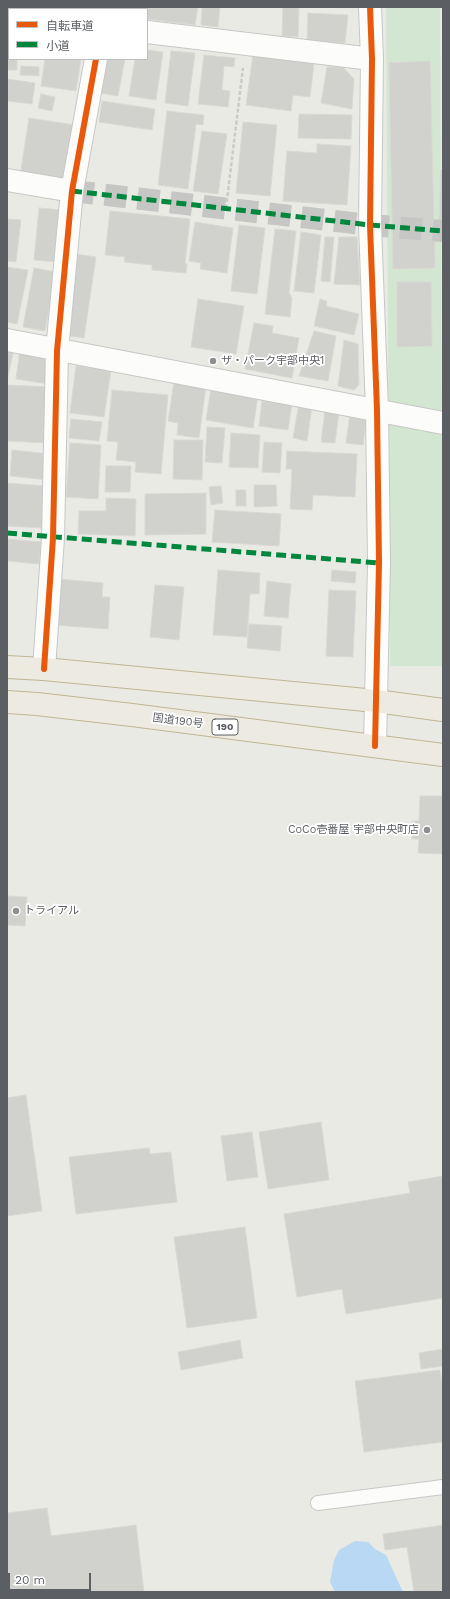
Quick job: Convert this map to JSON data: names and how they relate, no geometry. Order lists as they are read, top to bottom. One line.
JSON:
{"streets":{"highway":["国道190号","190"]},"places":["ザ・パーク宇部中央1","CoCo壱番屋 宇部中央町店","トライアル"],"legend":["自転車道","小道"],"scale_bar":"20 m"}
